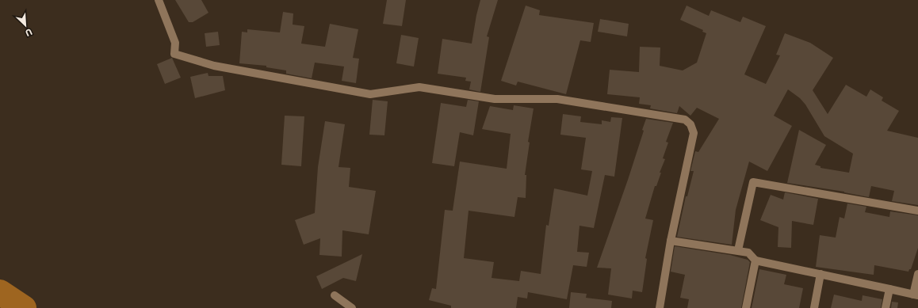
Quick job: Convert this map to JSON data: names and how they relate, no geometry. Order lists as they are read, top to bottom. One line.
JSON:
{"north":"bottom right"}
